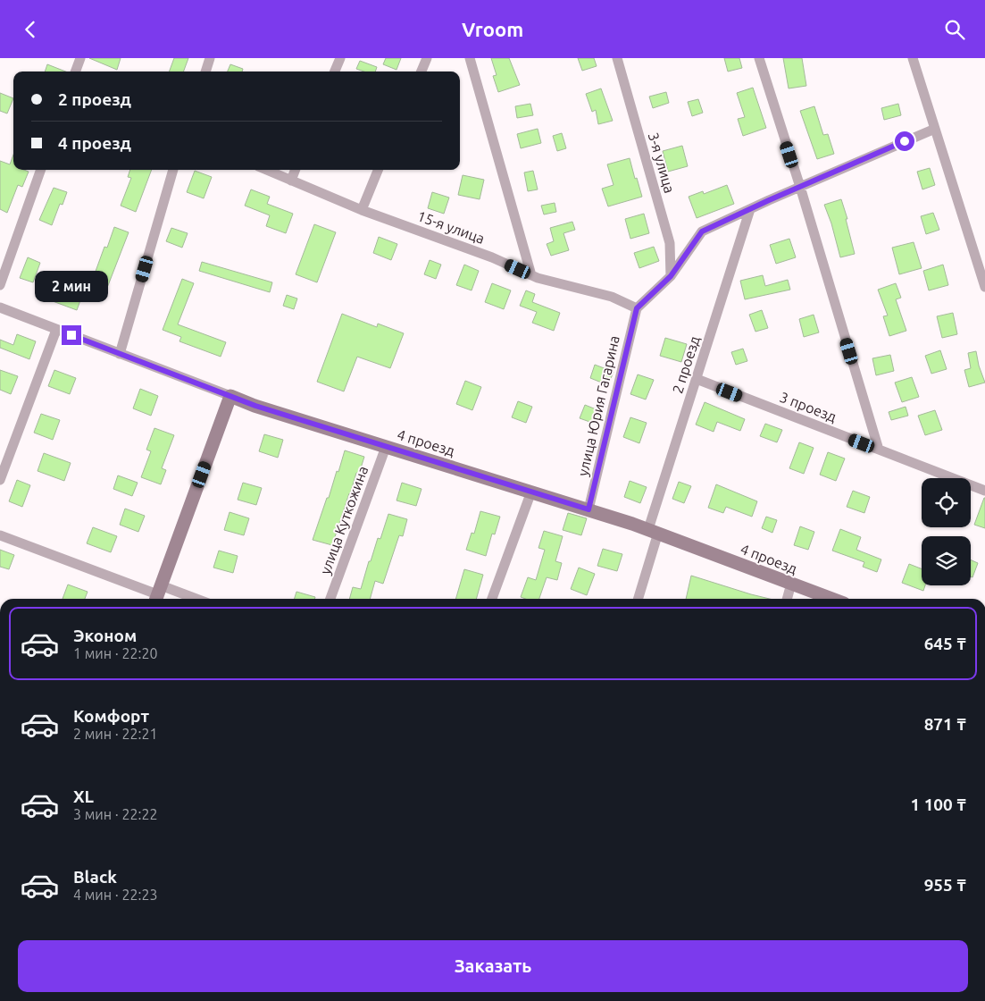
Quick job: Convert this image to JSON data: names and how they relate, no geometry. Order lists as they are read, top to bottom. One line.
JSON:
{"streets":{"street":["3-я улица","15-я улица","2 проезд","улица Юрия Гагарина","3 проезд","4 проезд","улица Куткожина"]},"crossings":[["15-я улица","улица Юрия Гагарина"],["2 проезд","3 проезд"],["2 проезд","4 проезд"],["улица Юрия Гагарина","4 проезд"],["4 проезд","улица Куткожина"]],"page":{"header":"Vroom","banner":["2 проезд","4 проезд"],"bubble":"2 мин","list":[{"name":"Эконом","note":"1 мин · 22:20","value":"645 ₸"},{"name":"Комфорт","note":"2 мин · 22:21","value":"871 ₸"},{"name":"XL","note":"3 мин · 22:22","value":"1 100 ₸"},{"name":"Black","note":"4 мин · 22:23","value":"955 ₸"}],"buttons":"Заказать"}}
